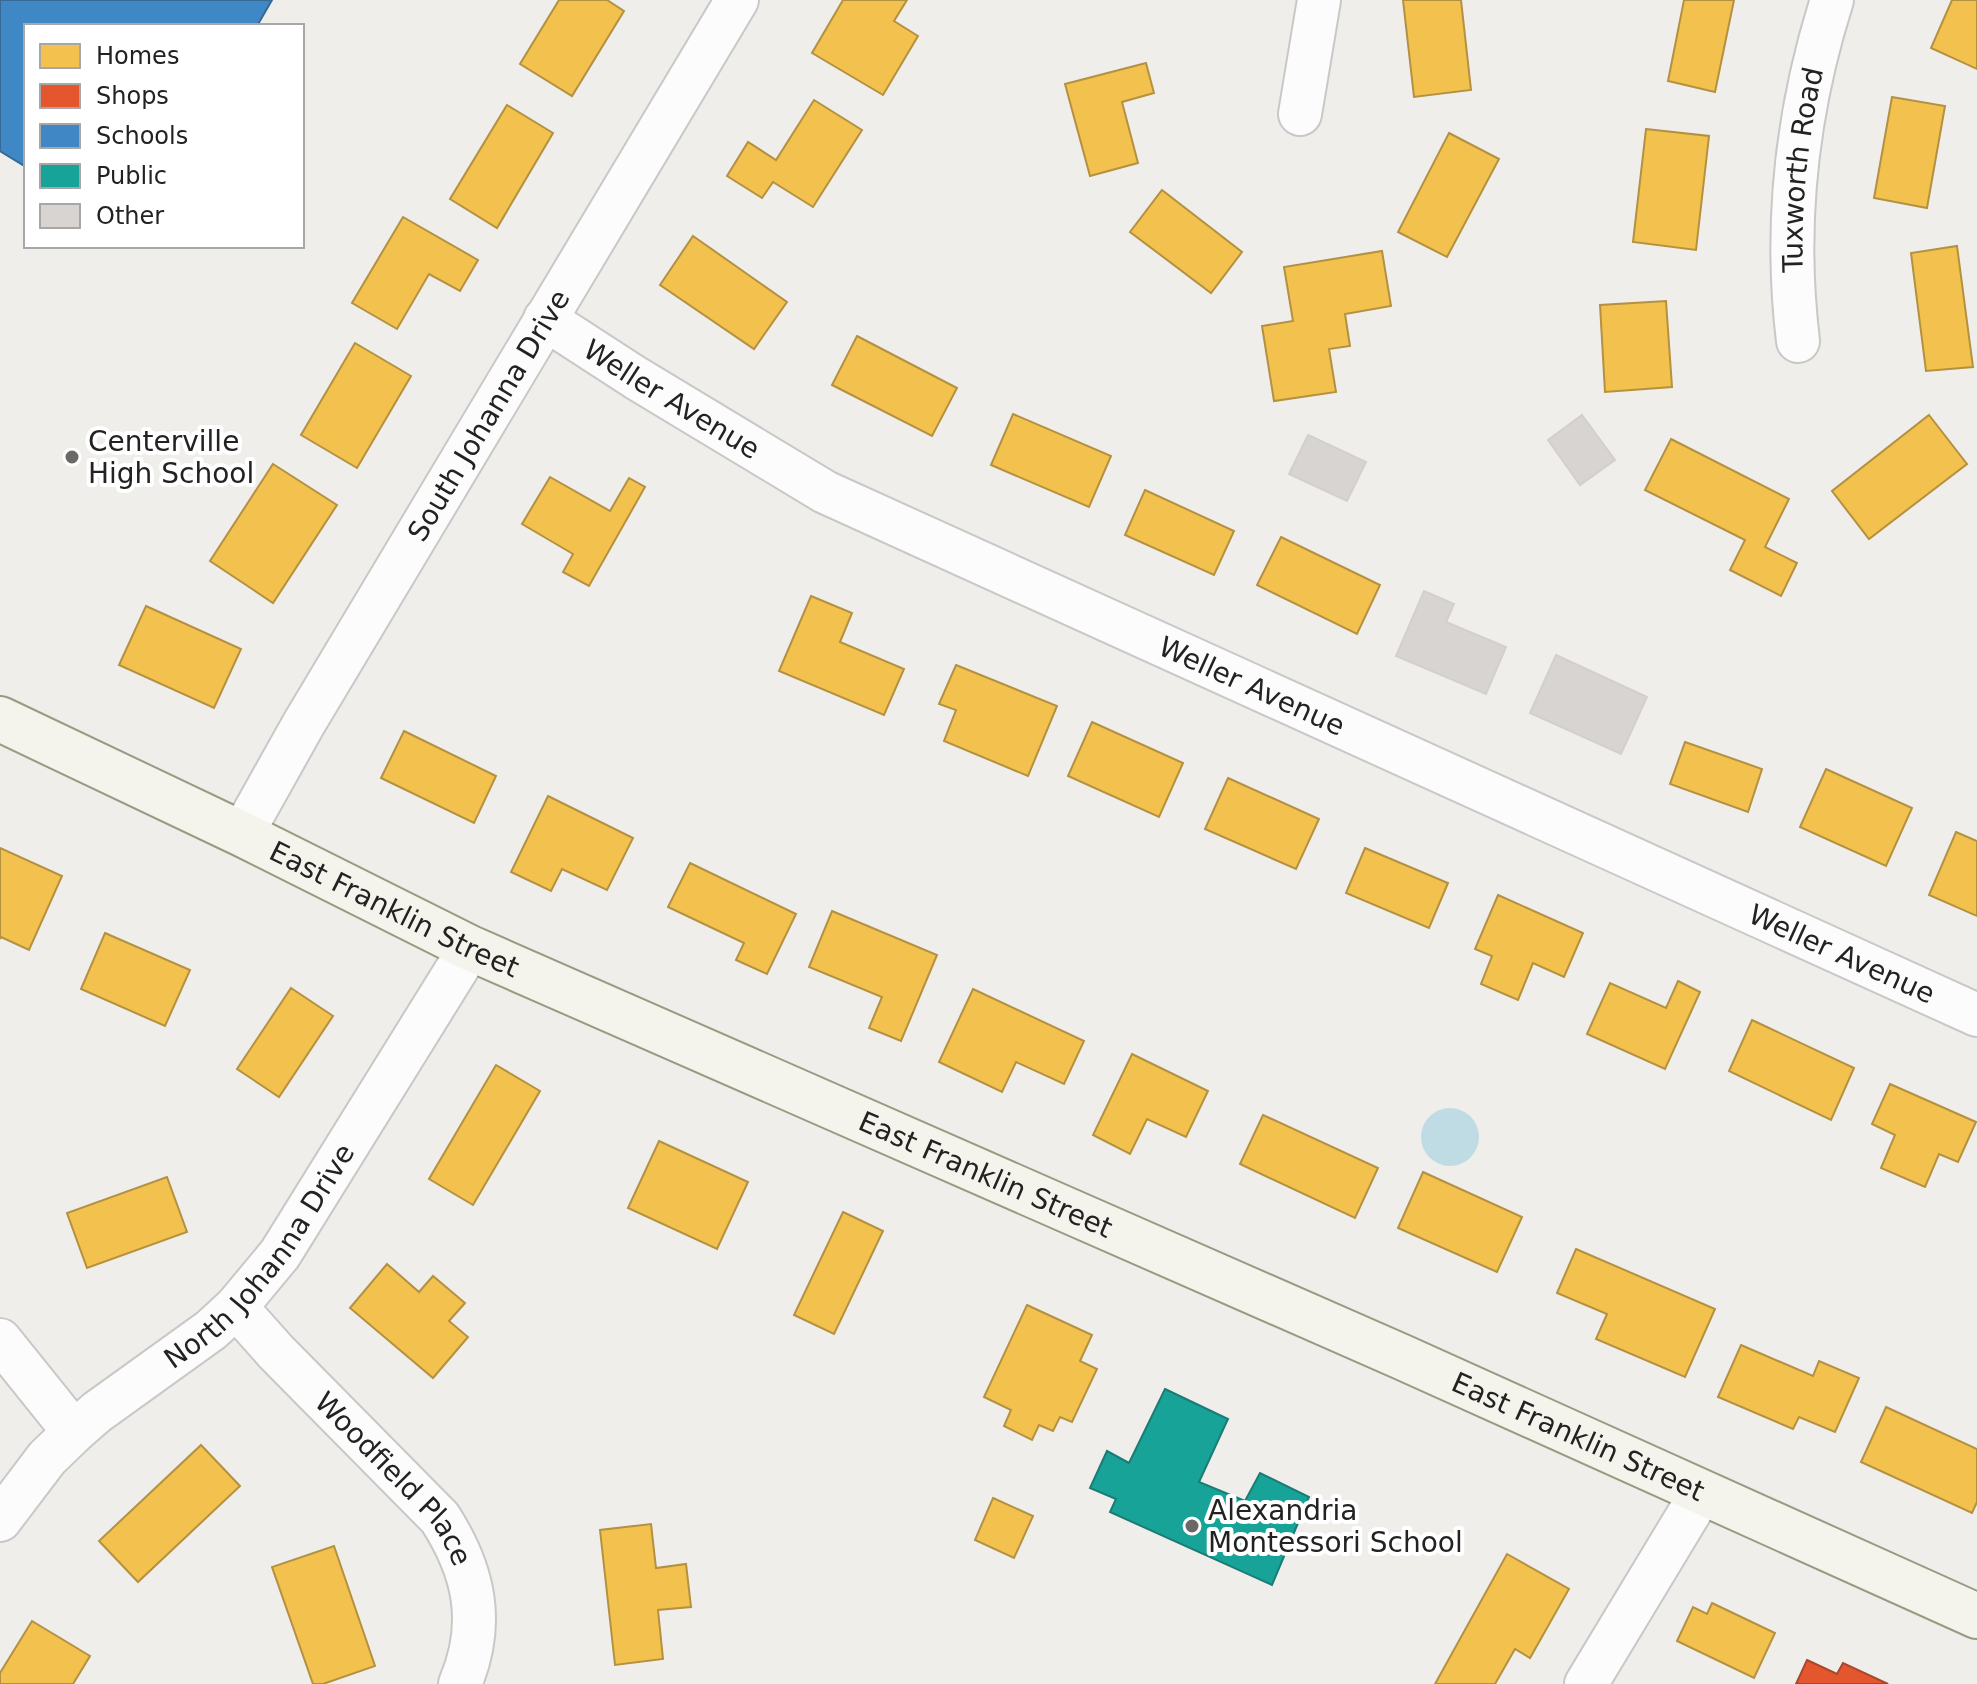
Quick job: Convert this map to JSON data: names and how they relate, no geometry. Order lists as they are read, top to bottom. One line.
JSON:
{"streets":{"street":["Tuxworth Road","Weller Avenue","South Johanna Drive","East Franklin Street","North Johanna Drive","Woodfield Place"]},"crossings":[["Weller Avenue","South Johanna Drive"],["South Johanna Drive","East Franklin Street"],["East Franklin Street","North Johanna Drive"],["North Johanna Drive","Woodfield Place"]],"places":["Centerville High School","Alexandria Montessori School"],"legend":["Homes","Shops","Schools","Public","Other"]}
